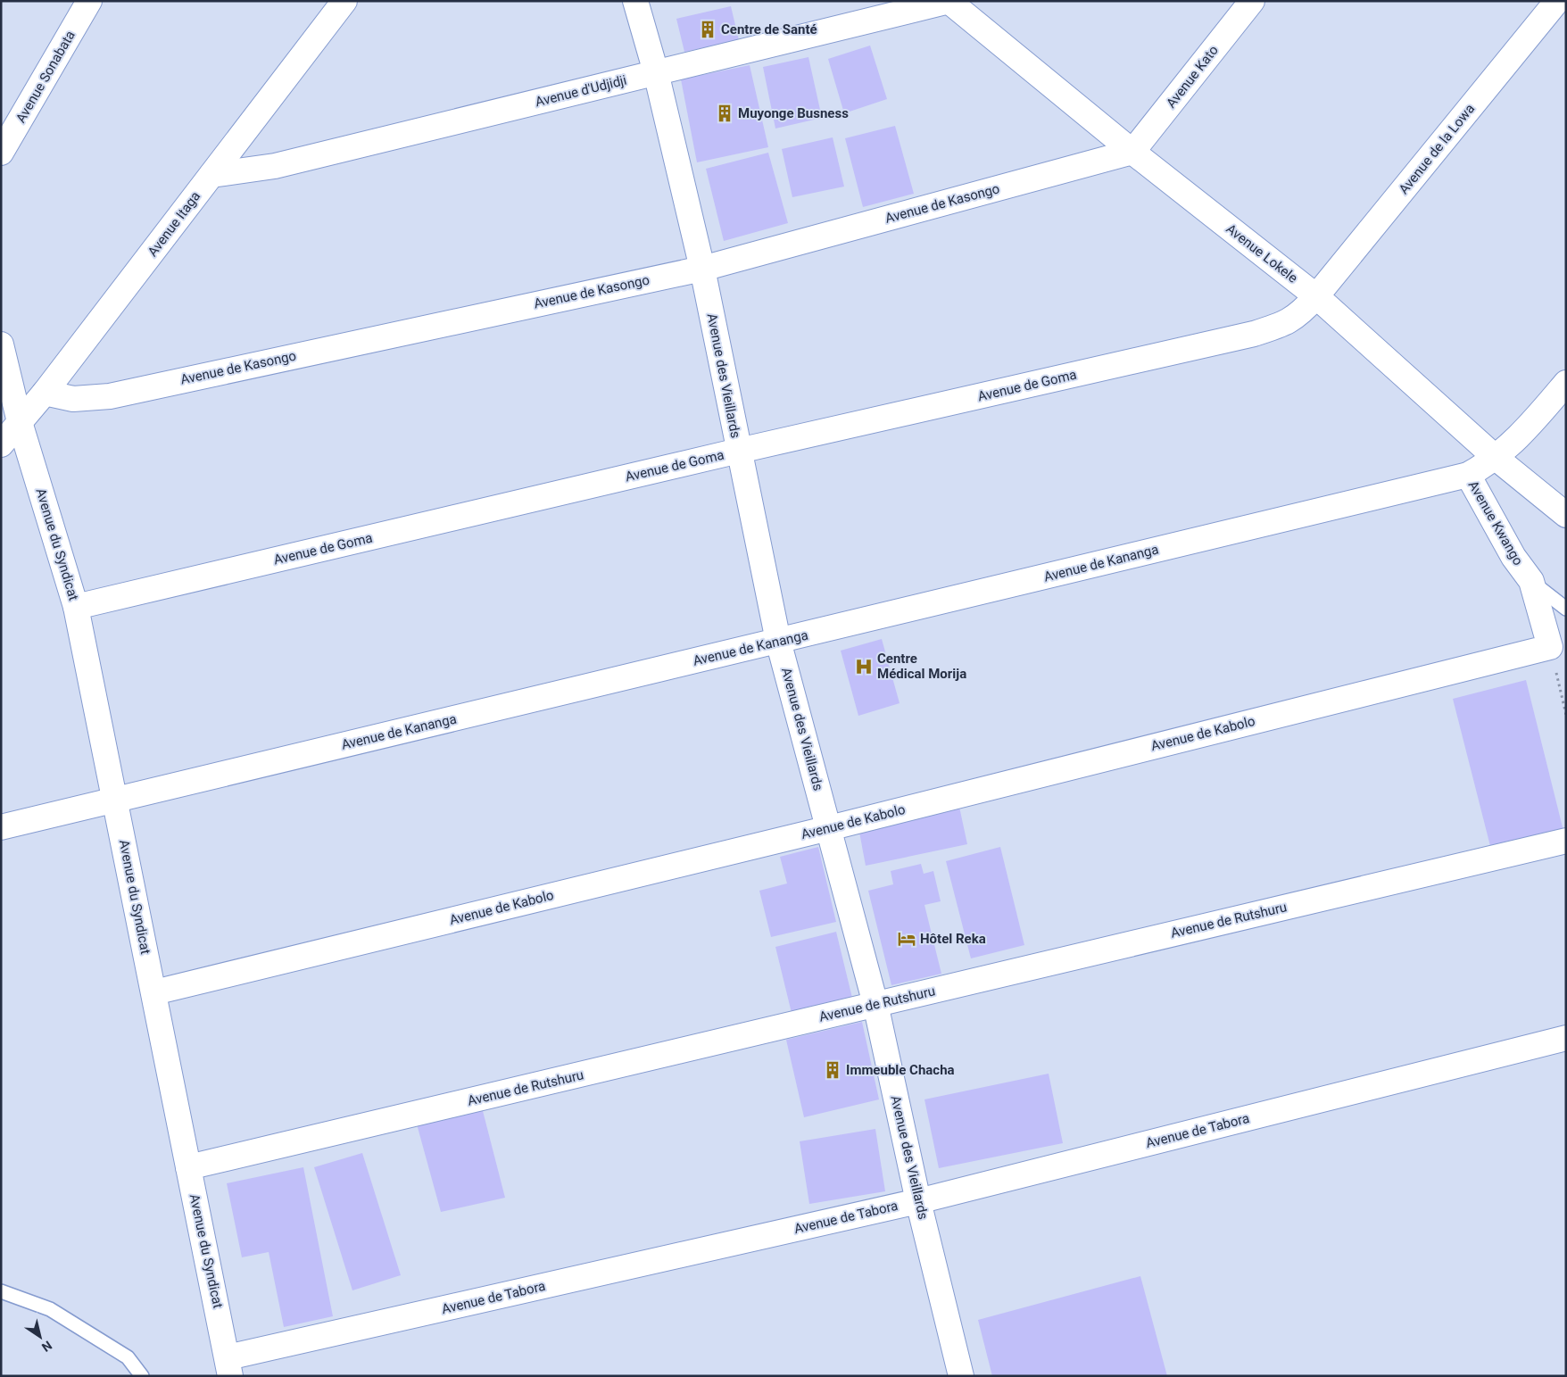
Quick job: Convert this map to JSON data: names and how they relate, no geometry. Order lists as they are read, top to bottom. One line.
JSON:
{"streets":{"street":["Avenue Sonabata","Avenue Kato","Avenue d'Udjidji","Avenue de la Lowa","Avenue de Kasongo","Avenue Itaga","Avenue Lokele","Avenue des Vieillards","Avenue de Goma","Avenue Kwango","Avenue du Syndicat","Avenue de Kananga","Avenue de Kabolo","Avenue de Rutshuru","Avenue de Tabora"]},"crossings":[["Avenue Kato","Avenue de Kasongo"],["Avenue Kato","Avenue Lokele"],["Avenue d'Udjidji","Avenue Itaga"],["Avenue d'Udjidji","Avenue Lokele"],["Avenue d'Udjidji","Avenue des Vieillards"],["Avenue de la Lowa","Avenue Lokele"],["Avenue de la Lowa","Avenue de Goma"],["Avenue de Kasongo","Avenue Itaga"],["Avenue de Kasongo","Avenue Lokele"],["Avenue de Kasongo","Avenue des Vieillards"],["Avenue Itaga","Avenue du Syndicat"],["Avenue Lokele","Avenue de Goma"],["Avenue Lokele","Avenue de Kananga"],["Avenue des Vieillards","Avenue de Goma"],["Avenue des Vieillards","Avenue de Kananga"],["Avenue des Vieillards","Avenue de Kabolo"],["Avenue des Vieillards","Avenue de Rutshuru"],["Avenue des Vieillards","Avenue de Tabora"],["Avenue de Goma","Avenue du Syndicat"],["Avenue Kwango","Avenue de Kananga"],["Avenue Kwango","Avenue de Kabolo"],["Avenue du Syndicat","Avenue de Kananga"],["Avenue du Syndicat","Avenue de Kabolo"],["Avenue du Syndicat","Avenue de Rutshuru"],["Avenue du Syndicat","Avenue de Tabora"]],"places":{"building":["Centre de Santé","Muyonge Busness","Immeuble Chacha"],"hospital":["Centre Médical Morija"],"hotel":["Hôtel Reka"]},"north":"bottom right"}
